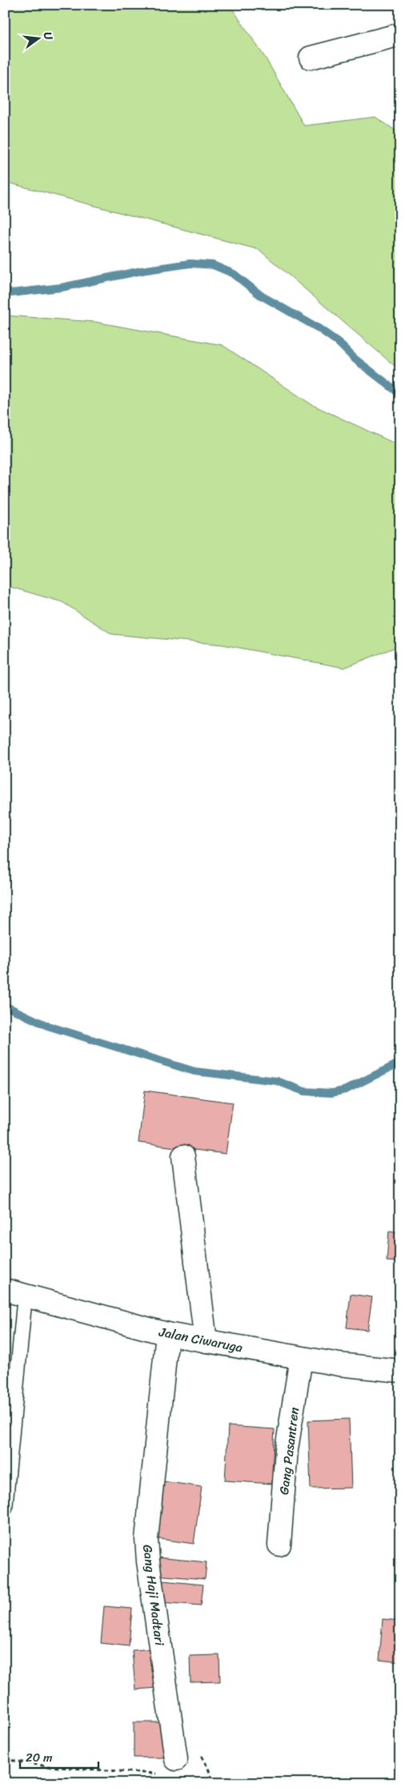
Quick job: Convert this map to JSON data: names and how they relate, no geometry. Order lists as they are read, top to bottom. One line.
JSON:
{"streets":{"street":["Jalan Ciwaruga","Gang Pasantren","Gang Haji Madtari"]},"crossings":[["Jalan Ciwaruga","Gang Pasantren"],["Jalan Ciwaruga","Gang Haji Madtari"]],"scale_bar":"20 m","north":"right"}
